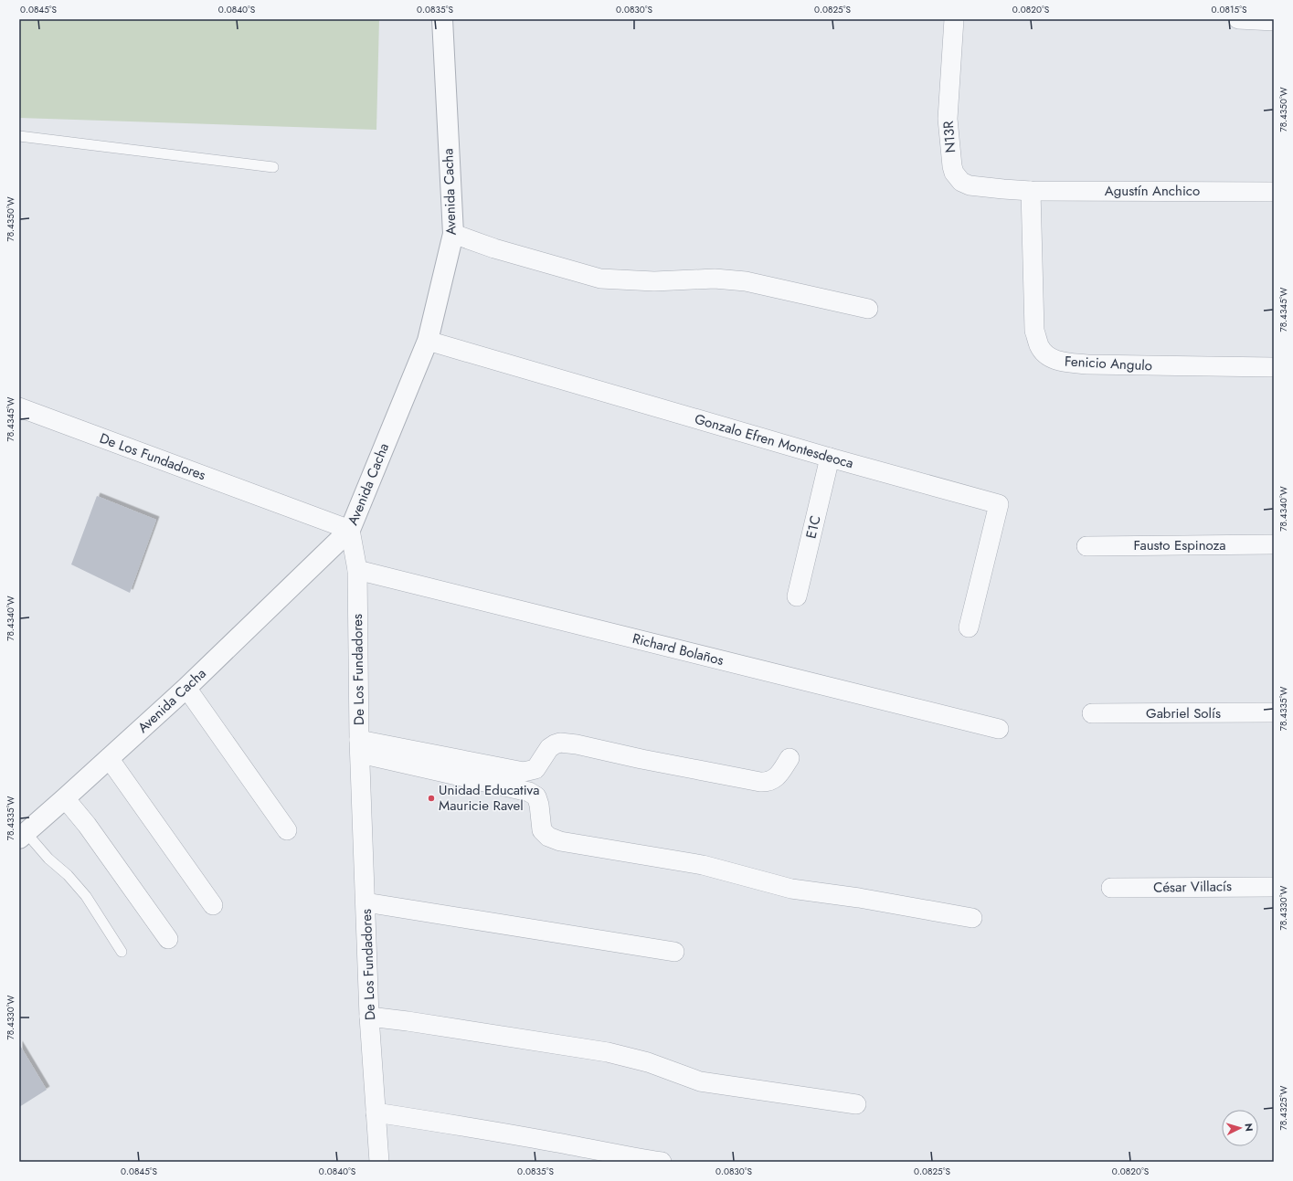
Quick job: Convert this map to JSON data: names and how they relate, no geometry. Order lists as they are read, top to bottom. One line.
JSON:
{"streets":{"street":["N13R","Agustín Anchico","Avenida Cacha","Fenicio Angulo","Gonzalo Efren Montesdeoca","De Los Fundadores","E1C","Fausto Espinoza","Richard Bolaños","Gabriel Solís","César Villacís"]},"crossings":[["N13R","Agustín Anchico"],["N13R","Fenicio Angulo"],["Agustín Anchico","Fenicio Angulo"],["Avenida Cacha","Gonzalo Efren Montesdeoca"],["Avenida Cacha","De Los Fundadores"],["Gonzalo Efren Montesdeoca","E1C"],["De Los Fundadores","Richard Bolaños"]],"places":["Unidad Educativa Mauricie Ravel"],"north":"right","coordinates":["0.0845°S","0.0840°S","0.0835°S","0.0830°S","0.0825°S","0.0820°S","0.0815°S","78.4350°W","78.4345°W","78.4340°W","78.4335°W","78.4330°W","78.4325°W"]}
